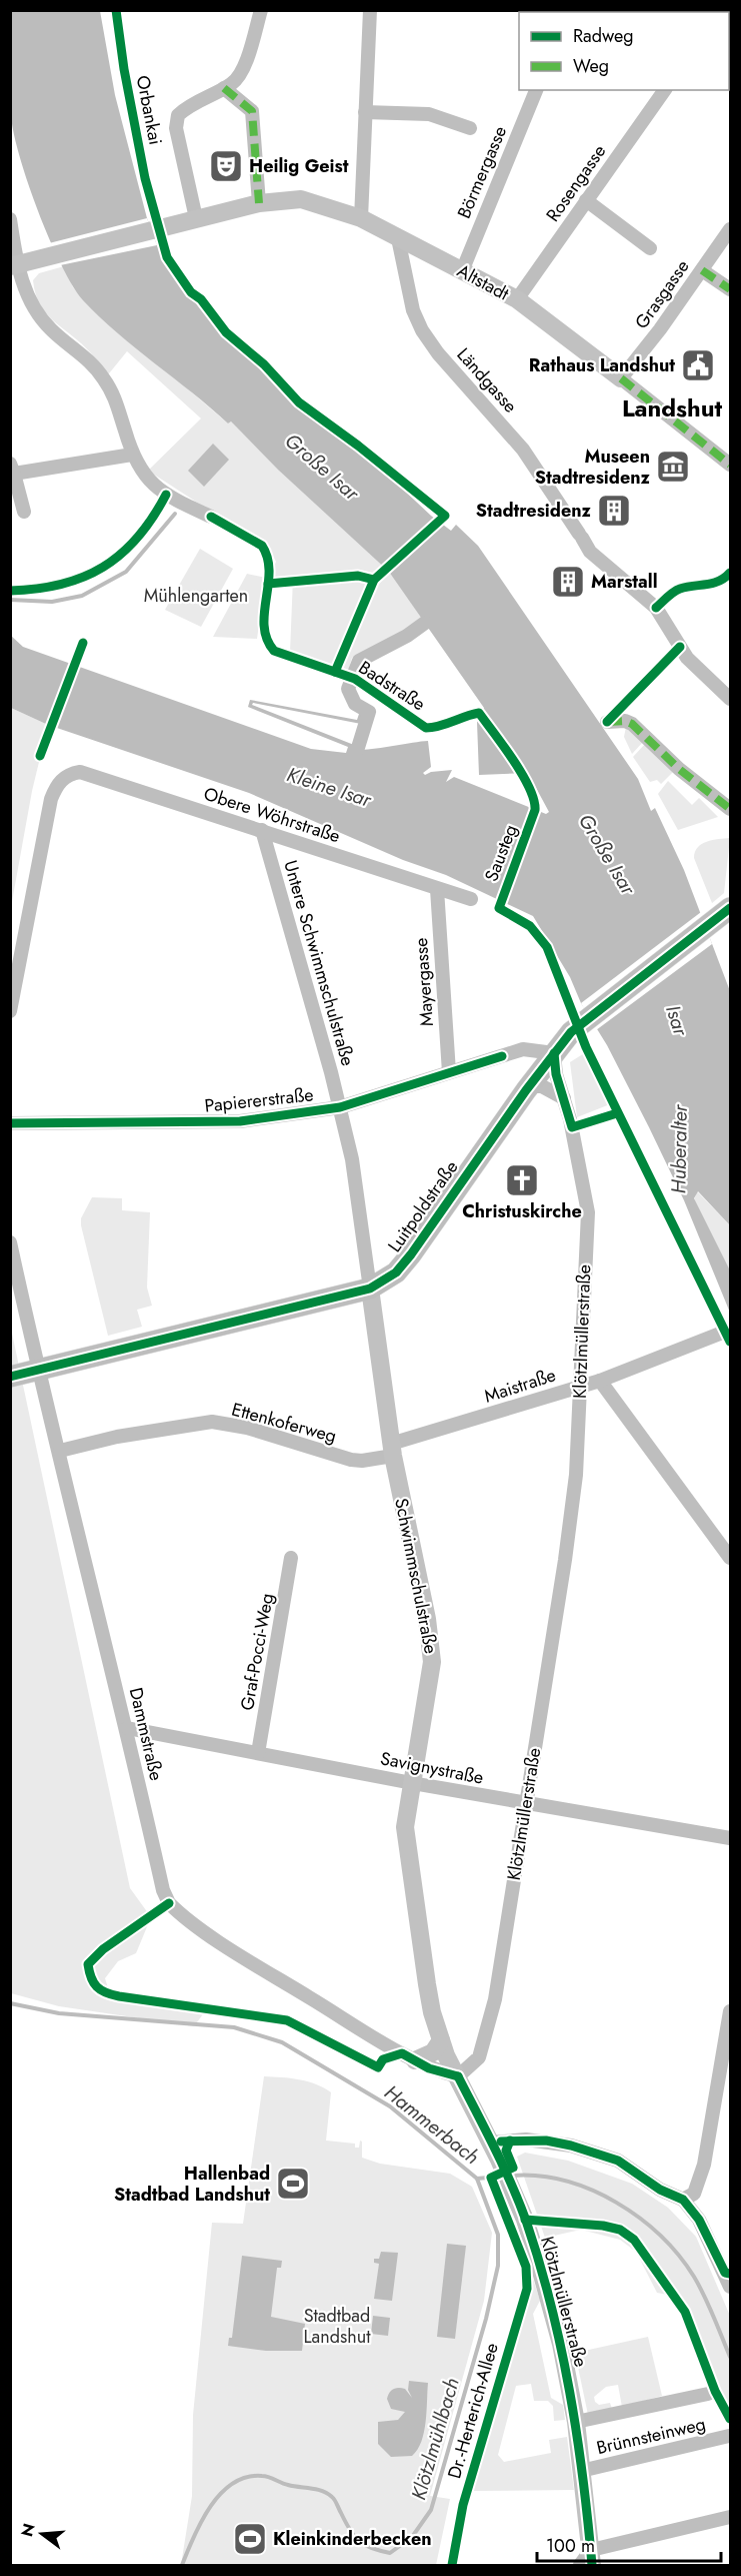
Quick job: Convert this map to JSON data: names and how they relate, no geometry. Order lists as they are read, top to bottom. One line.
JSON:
{"streets":{"main road":["Luitpoldstraße"],"street":["Börmergasse","Rosengasse","Altstadt","Grasgasse","Ländgasse","Obere Wöhrstraße","Untere Schwimmschulstraße","Mayergasse","Papiererstraße","Klötzlmüllerstraße","Maistraße","Ettenkoferweg","Schwimmschulstraße","Graf-Pocci-Weg","Dammstraße","Savignystraße","Brünnsteinweg"],"cycle path":["Orbankai","Badstraße","Dr.-Herterich-Allee"]},"crossings":[["Börmergasse","Altstadt"],["Rosengasse","Altstadt"],["Altstadt","Grasgasse"],["Altstadt","Ländgasse"],["Obere Wöhrstraße","Untere Schwimmschulstraße"],["Obere Wöhrstraße","Mayergasse"],["Untere Schwimmschulstraße","Papiererstraße"],["Untere Schwimmschulstraße","Schwimmschulstraße"],["Mayergasse","Papiererstraße"],["Papiererstraße","Luitpoldstraße"],["Papiererstraße","Klötzlmüllerstraße"],["Papiererstraße","Schwimmschulstraße"],["Luitpoldstraße","Klötzlmüllerstraße"],["Luitpoldstraße","Schwimmschulstraße"],["Luitpoldstraße","Dammstraße"],["Klötzlmüllerstraße","Maistraße"],["Klötzlmüllerstraße","Schwimmschulstraße"],["Klötzlmüllerstraße","Dammstraße"],["Klötzlmüllerstraße","Savignystraße"],["Klötzlmüllerstraße","Brünnsteinweg"],["Maistraße","Ettenkoferweg"],["Maistraße","Schwimmschulstraße"],["Ettenkoferweg","Schwimmschulstraße"],["Ettenkoferweg","Dammstraße"],["Schwimmschulstraße","Dammstraße"],["Schwimmschulstraße","Savignystraße"],["Graf-Pocci-Weg","Savignystraße"],["Dammstraße","Savignystraße"]],"districts":["Landshut"],"water":["Große Isar","Kleine Isar","Isar","Huberalter","Hammerbach","Klötzlmühlbach"],"parks":["Mühlengarten","Stadtbad Landshut"],"places":{"theatre":["Heilig Geist"],"public building":["Rathaus Landshut"],"museum":["Museen Stadtresidenz"],"building":["Stadtresidenz","Marstall"],"church":["Christuskirche"],"sports":["Hallenbad Stadtbad Landshut","Kleinkinderbecken"]},"legend":["Radweg","Weg"],"scale_bar":"100 m","north":"left"}
